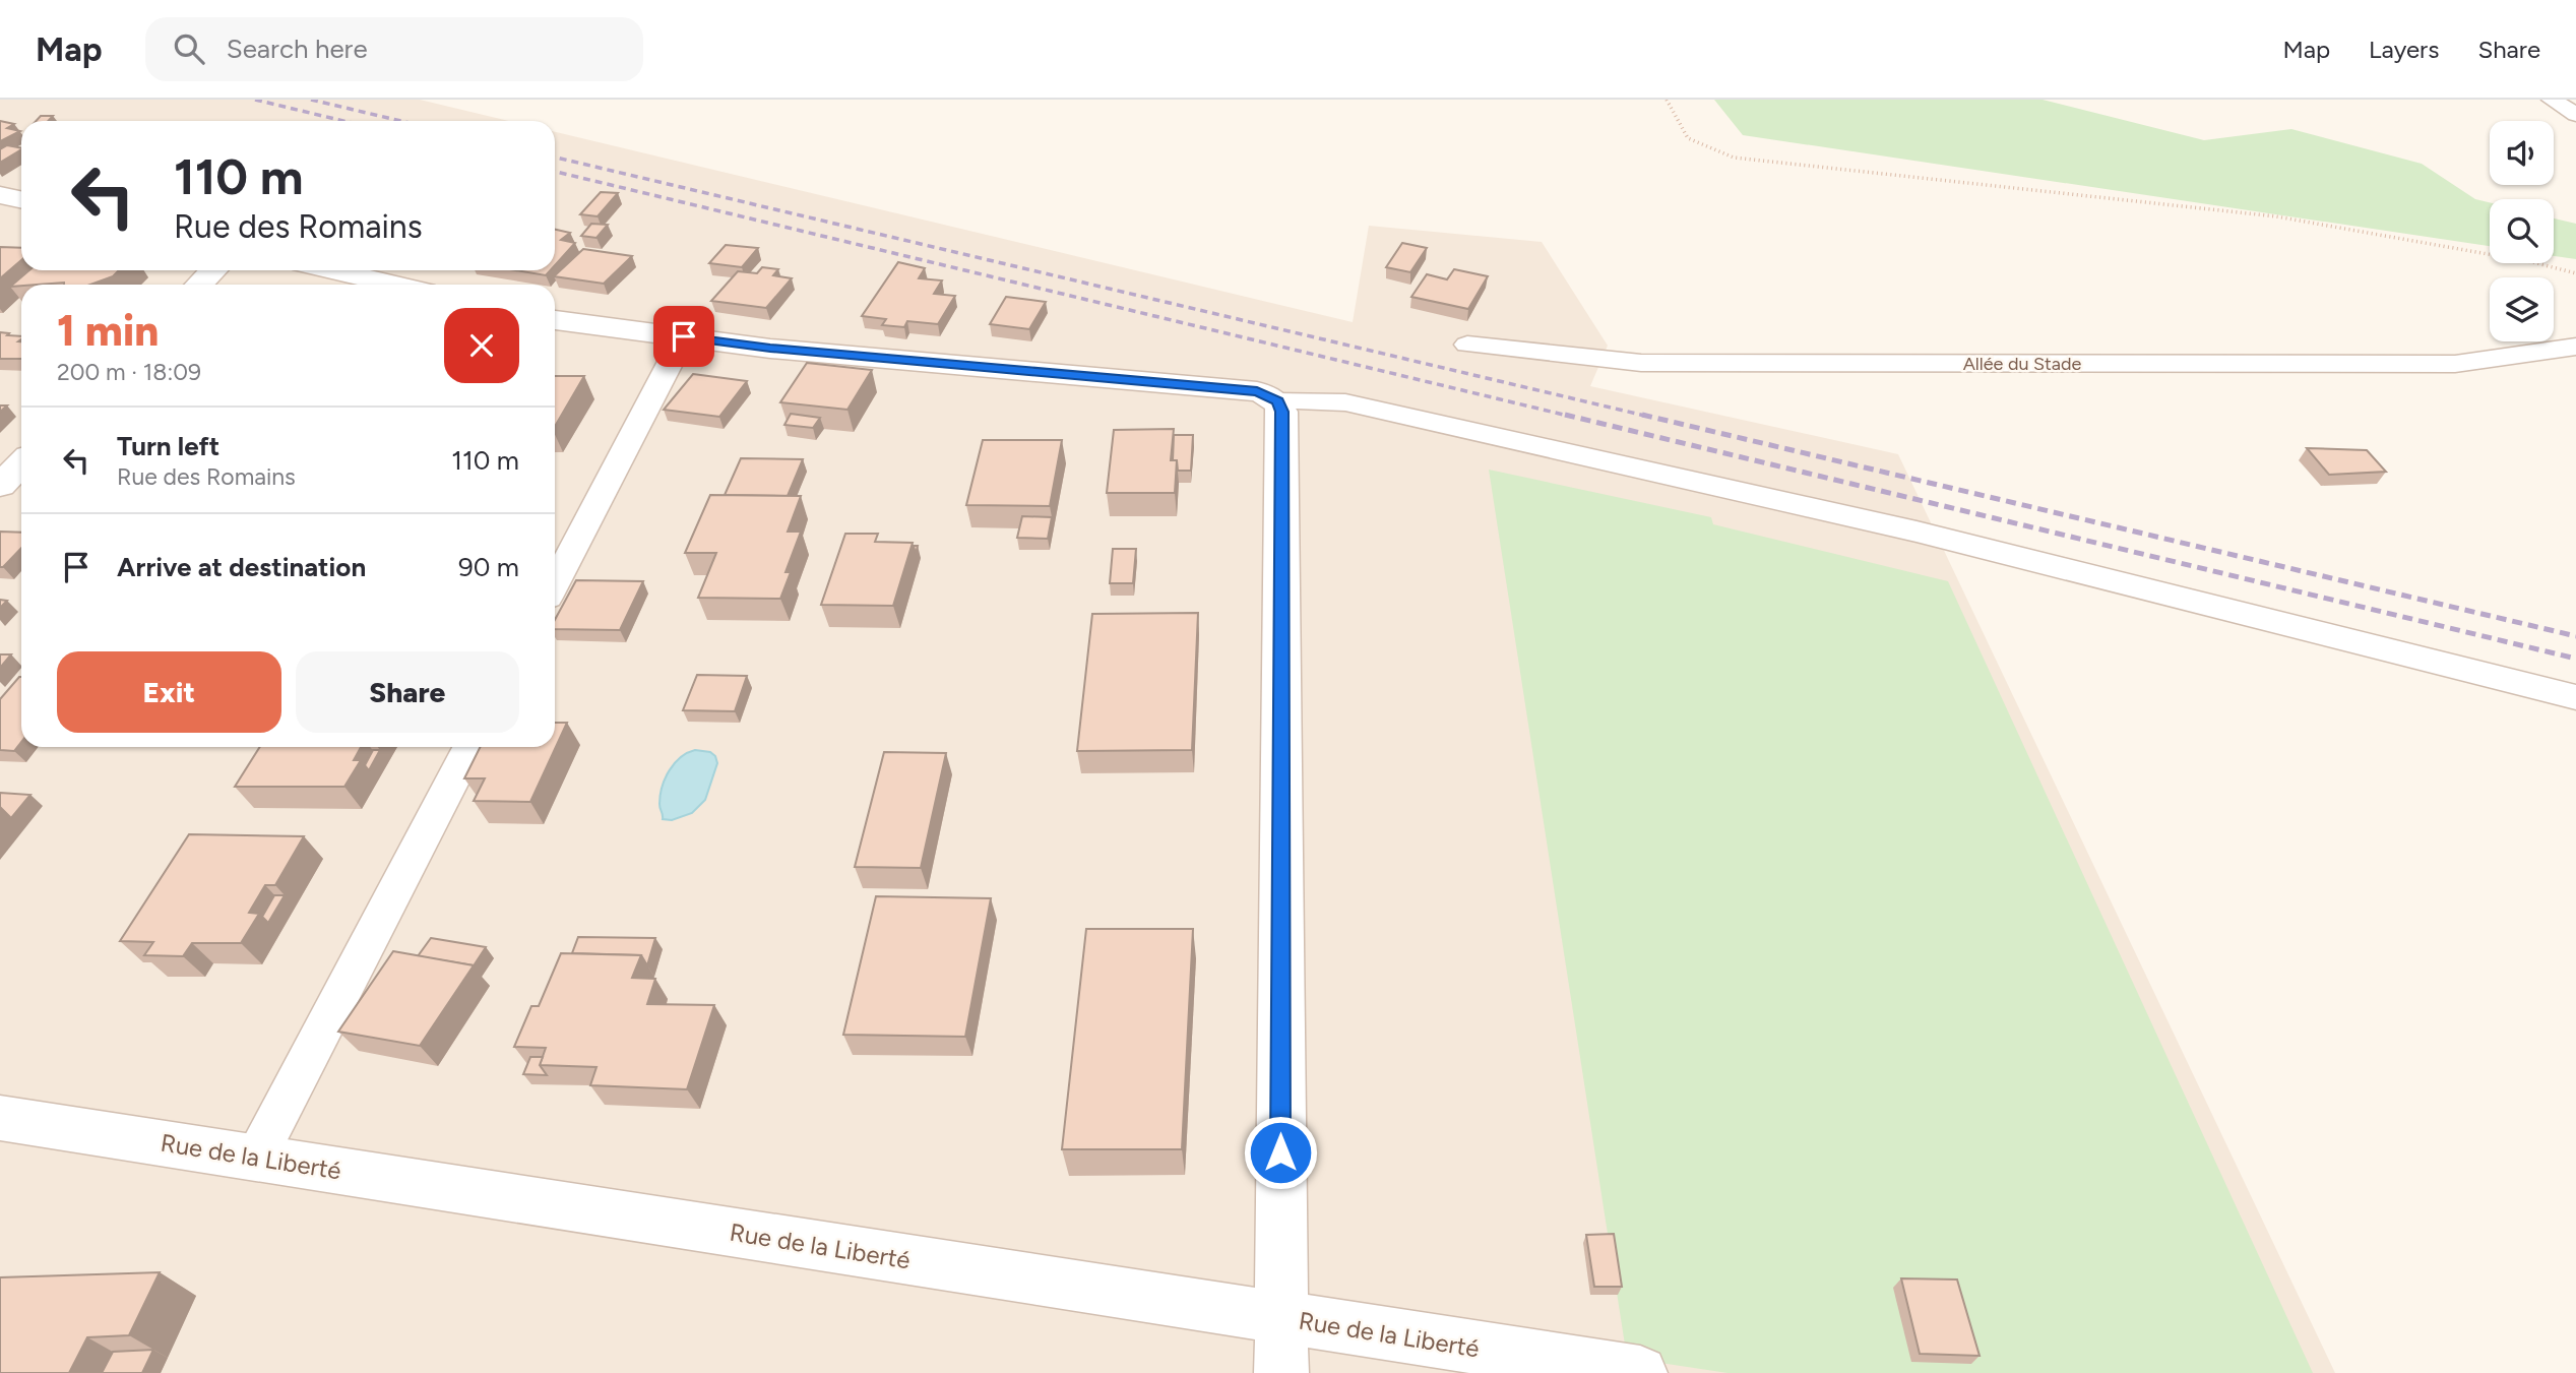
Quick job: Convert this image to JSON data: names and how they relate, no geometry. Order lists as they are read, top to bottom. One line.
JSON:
{"streets":{"street":["Rue de la Liberté"],"lane":["Allée du Stade"]},"page":{"header":"Map","search":"Search here","nav":["Map","Layers","Share"],"turn":["110 m","Rue des Romains"],"heading":["1 min","200 m · 18:09"],"list":[{"name":"Turn left","note":"Rue des Romains","value":"110 m"},{"name":"Arrive at destination","value":"90 m"}],"buttons":["Exit","Share"]}}
